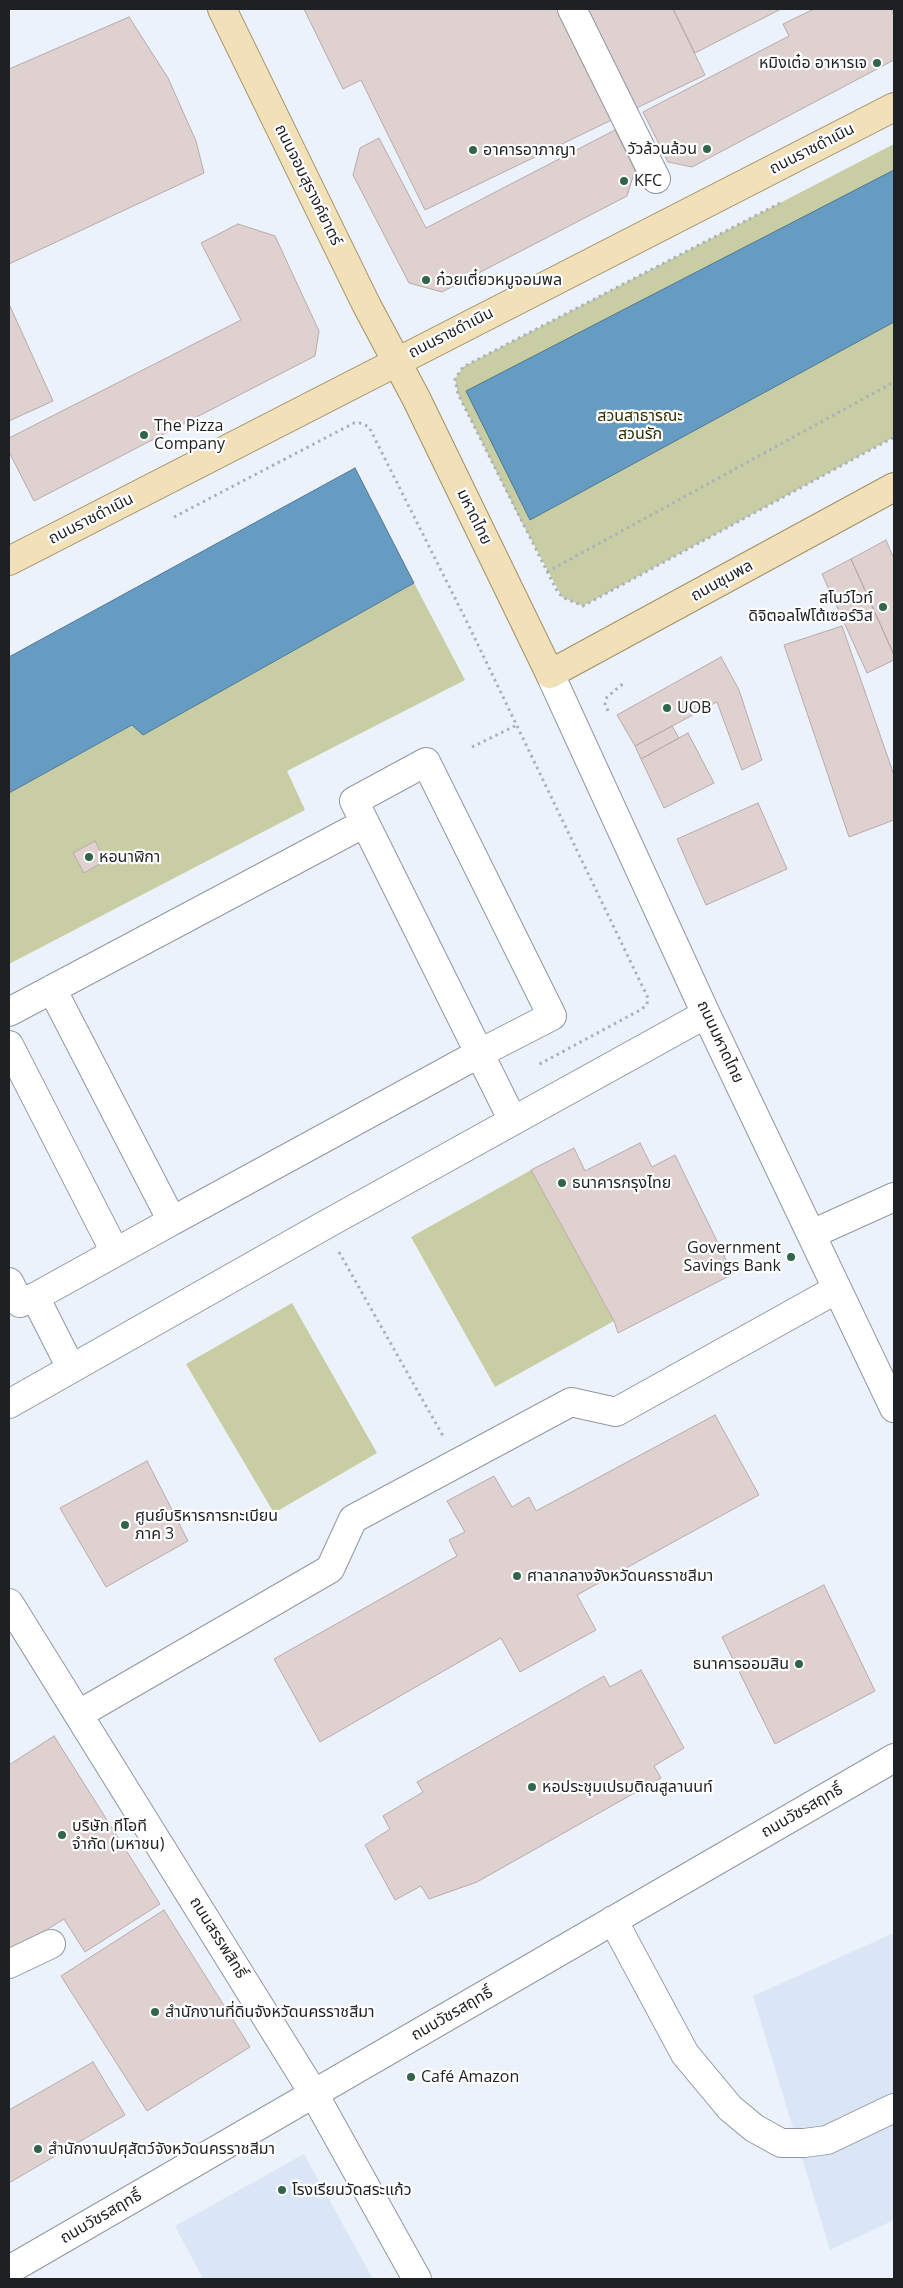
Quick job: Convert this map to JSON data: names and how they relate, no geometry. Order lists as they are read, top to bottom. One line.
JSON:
{"streets":{"main road":["ถนนราชดำเนิน","ถนนจอมสุรางค์ยาตร์","มหาดไทย","ถนนชุมพล"],"street":["ถนนมหาดไทย","ถนนวัชรสฤทธิ์","ถนนสรรพสิทธิ์"]},"crossings":[["ถนนราชดำเนิน","ถนนจอมสุรางค์ยาตร์"],["ถนนราชดำเนิน","มหาดไทย"],["ถนนจอมสุรางค์ยาตร์","มหาดไทย"],["มหาดไทย","ถนนชุมพล"],["มหาดไทย","ถนนมหาดไทย"],["ถนนชุมพล","ถนนมหาดไทย"],["ถนนวัชรสฤทธิ์","ถนนสรรพสิทธิ์"]],"parks":["สวนสาธารณะ สวนรัก"],"places":["หมิงเต๋อ อาหารเจ","วัวล้วนล้วน","อาคารอาภาญา","KFC","ก๋วยเตี๋ยวหมูจอมพล","The Pizza Company","สโนว์ไวท์ ดิจิตอลโฟโต้เซอร์วิส","UOB","หอนาฬิกา","ธนาคารกรุงไทย","Government Savings Bank","ศูนย์บริหารการทะเบียน ภาค 3","ศาลากลางจังหวัดนครราชสีมา","ธนาคารออมสิน","หอประชุมเปรมติณสูลานนท์","บริษัท ทีโอที จำกัด (มหาชน)","สำนักงานที่ดินจังหวัดนครราชสีมา","Café Amazon","สำนักงานปศุสัตว์จังหวัดนครราชสีมา","โรงเรียนวัดสระแก้ว"]}
